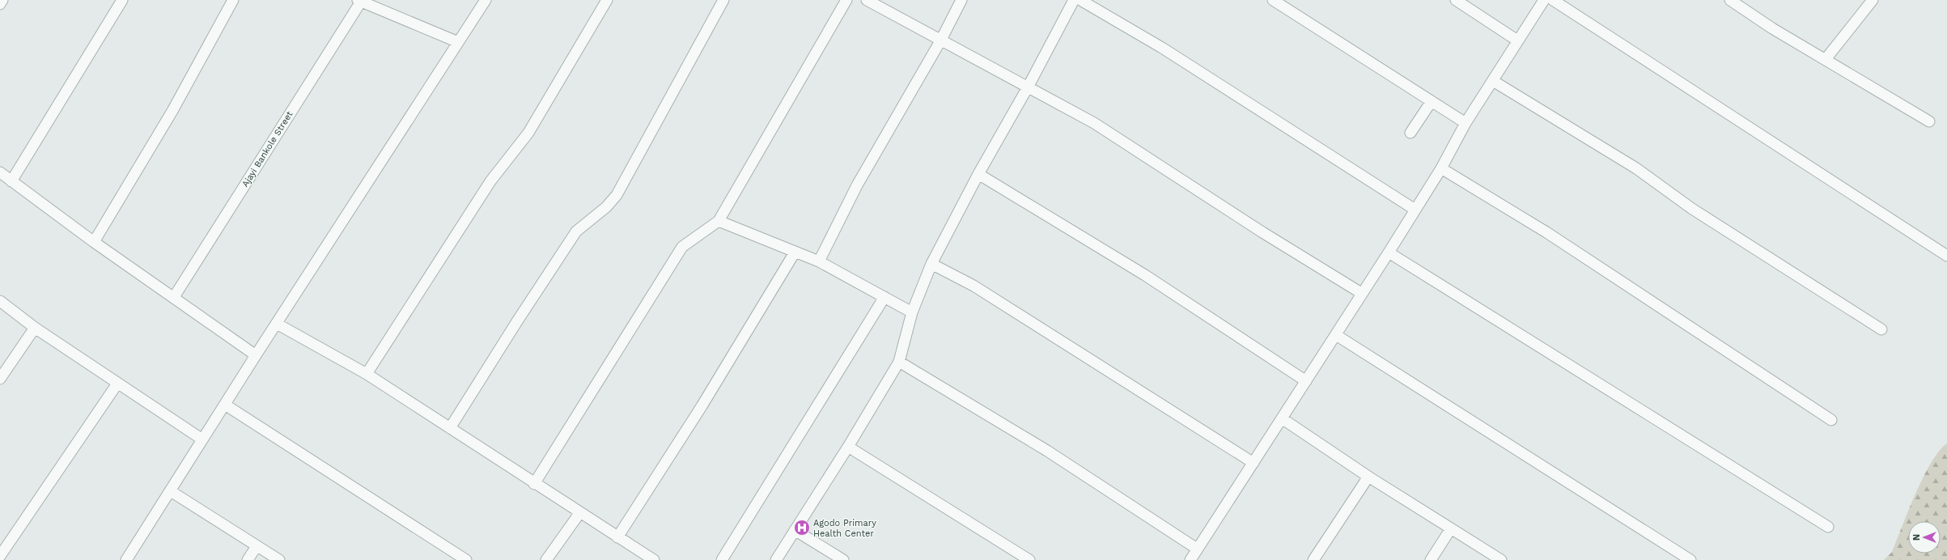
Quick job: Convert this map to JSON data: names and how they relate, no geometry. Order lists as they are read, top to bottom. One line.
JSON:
{"streets":{"street":["Ajayi Bankole Street"]},"places":{"hospital":["Agodo Primary Health Center"]},"north":"left"}
